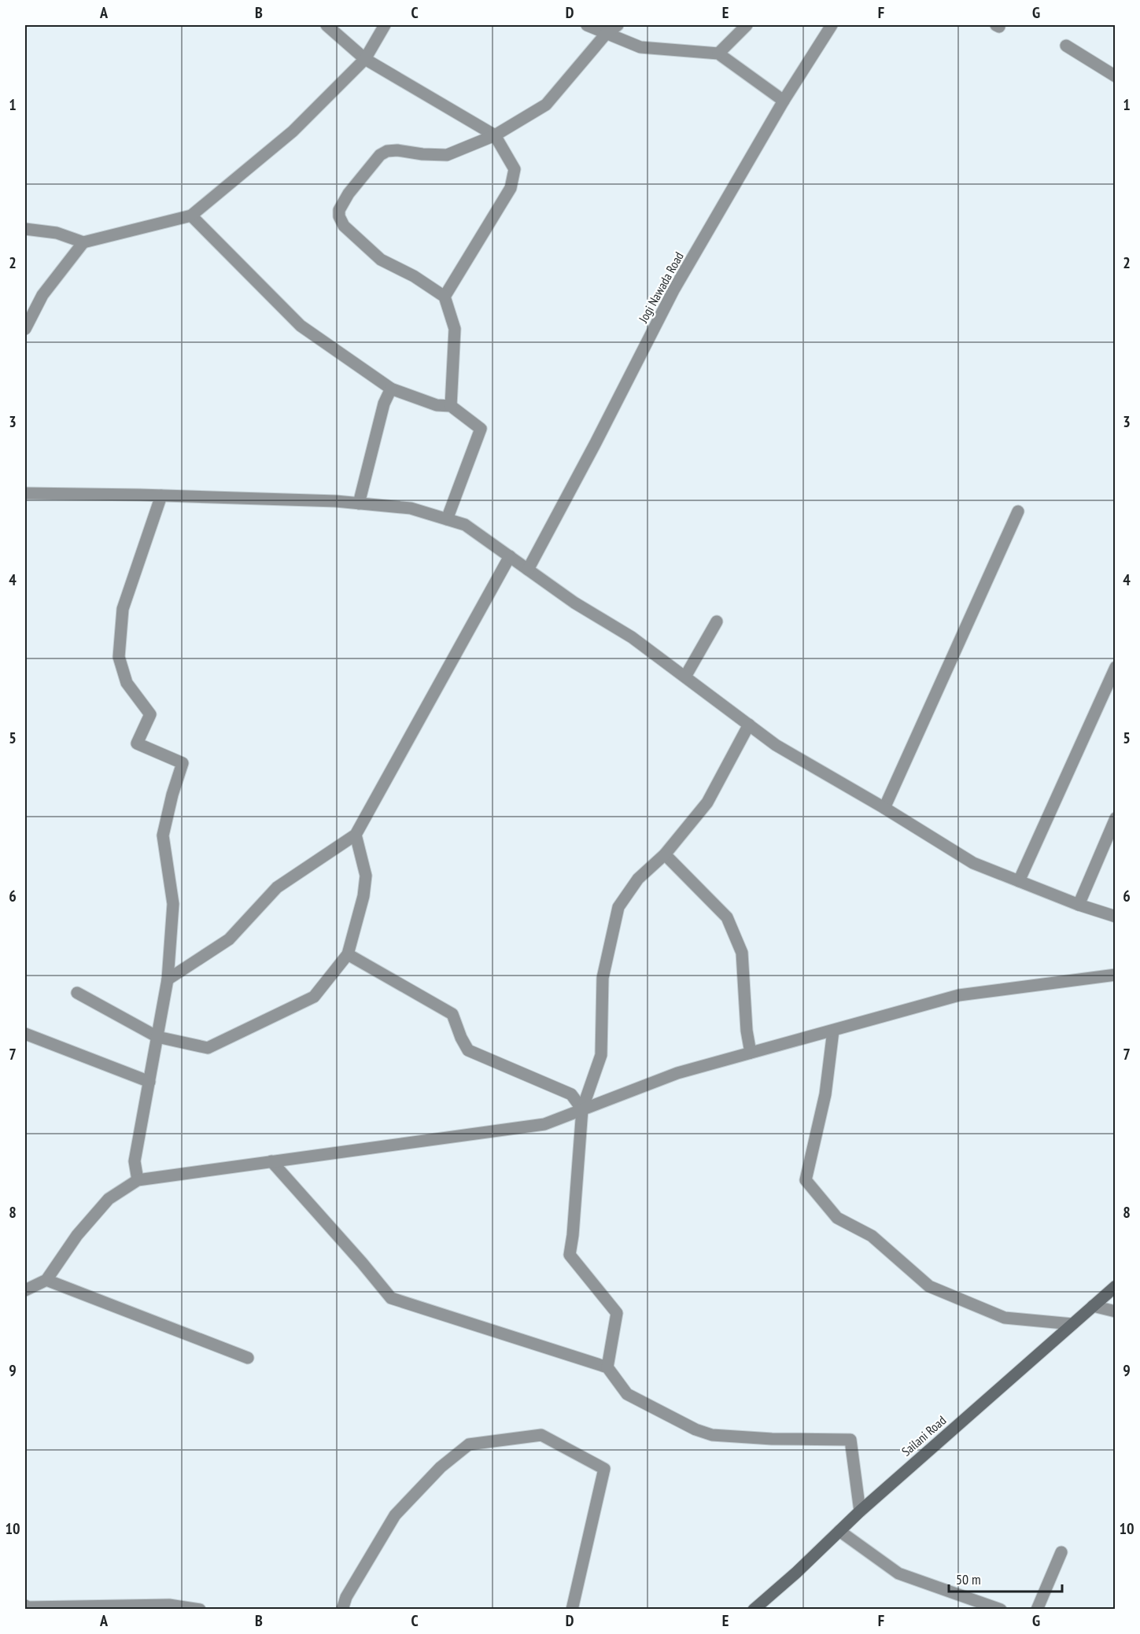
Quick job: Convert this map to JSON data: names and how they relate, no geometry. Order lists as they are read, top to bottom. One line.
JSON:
{"streets":{"main road":["Sailani Road"],"street":["Jogi Nawada Road"]},"scale_bar":"50 m","grid":{"columns":["A","B","C","D","E","F","G"],"rows":["1","2","3","4","5","6","7","8","9","10"]}}
